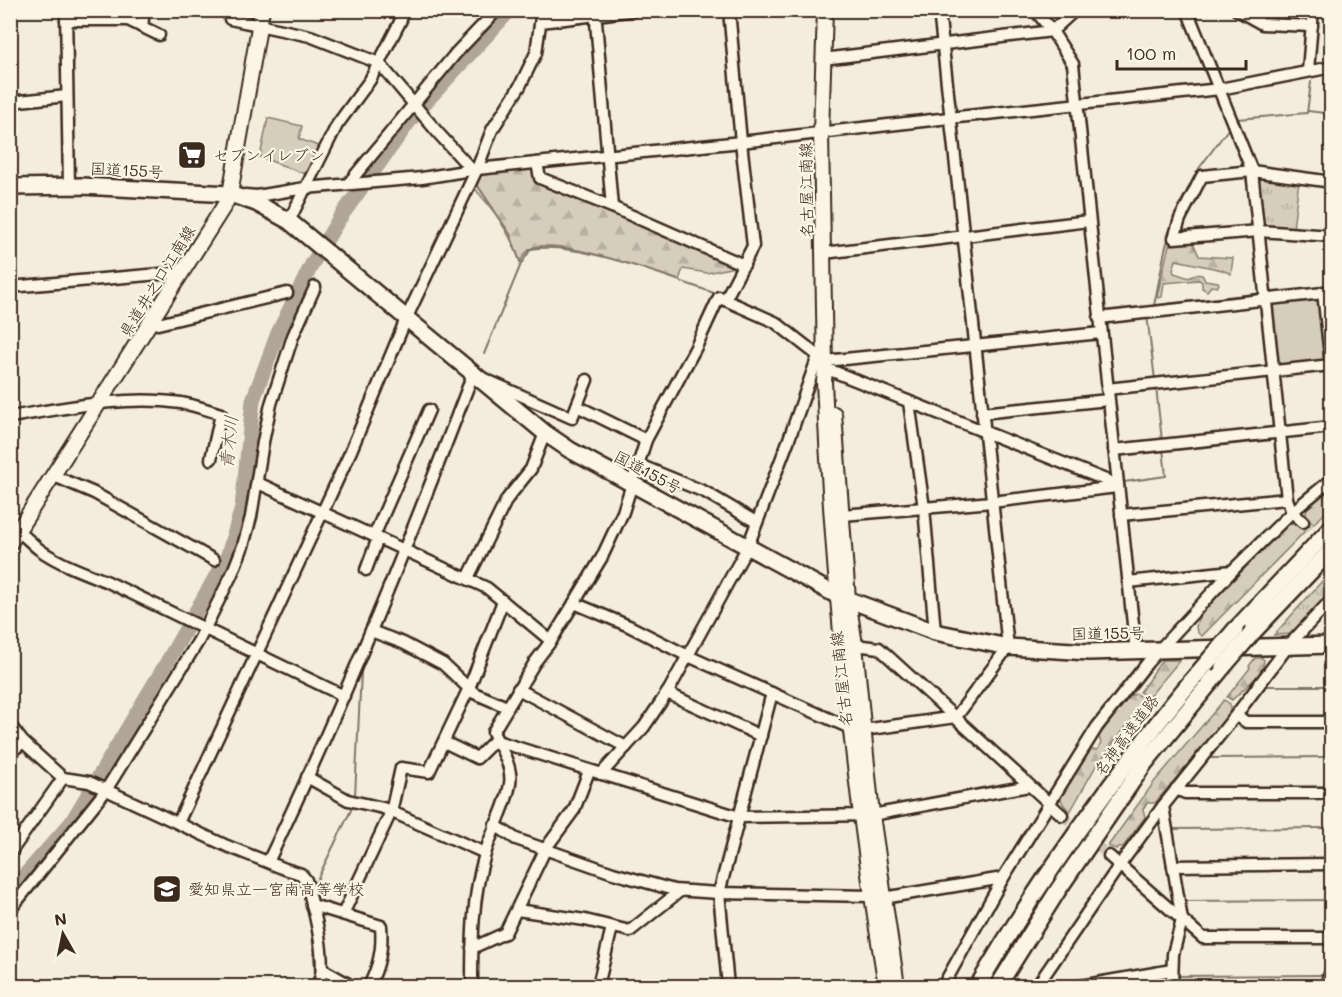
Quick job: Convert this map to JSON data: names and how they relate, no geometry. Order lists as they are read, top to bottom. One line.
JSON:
{"streets":{"highway":["国道155号","名神高速道路"],"main road":["名古屋江南線","県道井之口江南線"]},"crossings":[["国道155号","名古屋江南線"],["国道155号","県道井之口江南線"]],"water":["青木川"],"places":{"supermarket":["セブンイレブン"],"school or university":["愛知県立一宮南高等学校"]},"scale_bar":"100 m","north":"top"}
